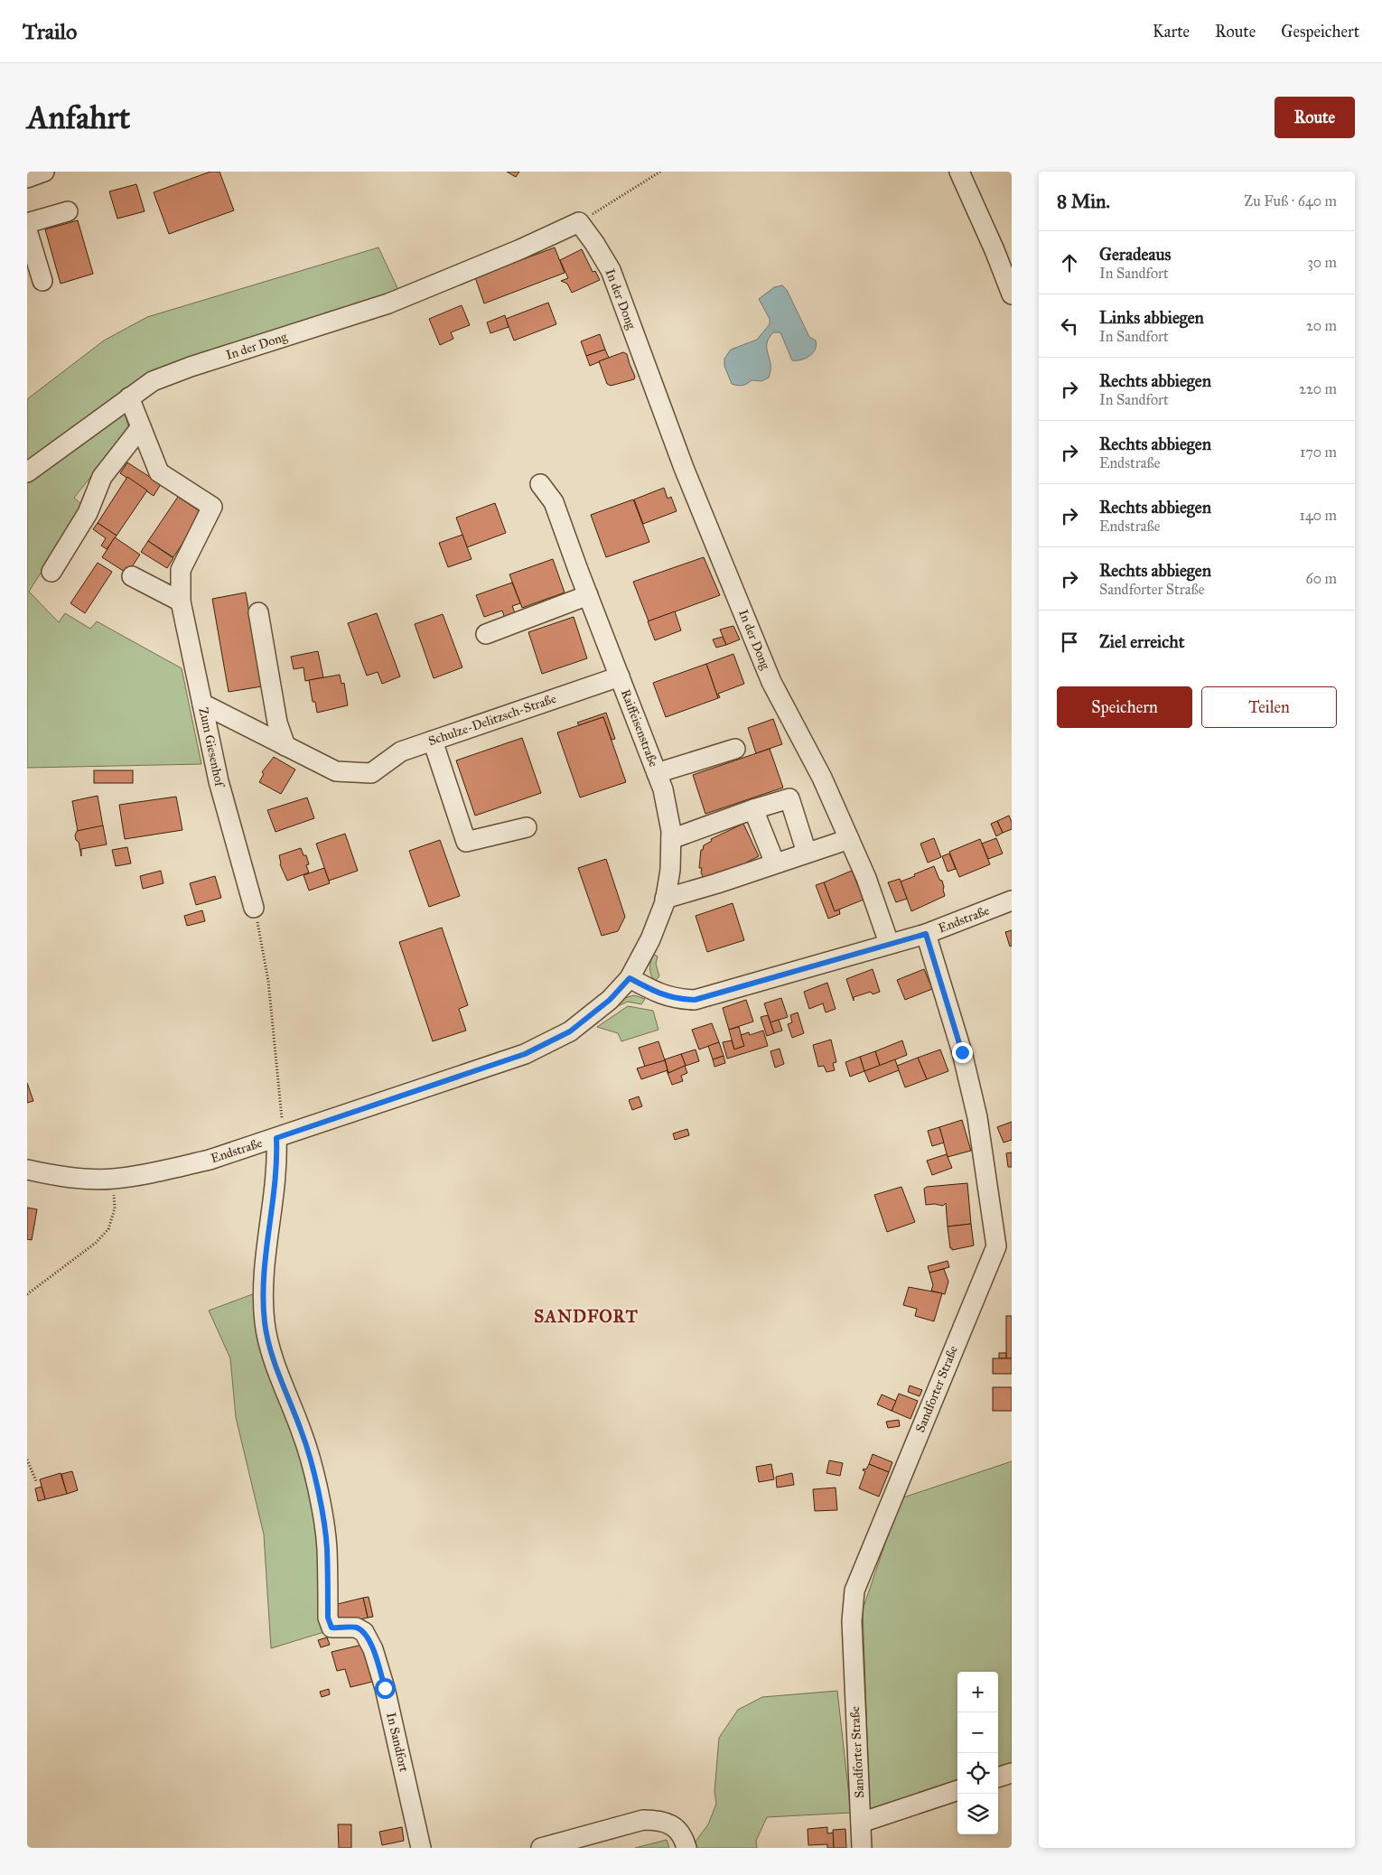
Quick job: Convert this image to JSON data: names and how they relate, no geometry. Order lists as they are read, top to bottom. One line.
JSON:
{"streets":{"street":["In der Dong","Schulze-Delitzsch-Straße","Raiffeisenstraße","Zum Giesenhof","Endstraße","Sandforter Straße","In Sandfort"]},"crossings":[["In der Dong","Zum Giesenhof"],["In der Dong","Endstraße"],["Schulze-Delitzsch-Straße","Raiffeisenstraße"],["Raiffeisenstraße","Endstraße"],["Endstraße","Sandforter Straße"],["Endstraße","In Sandfort"]],"districts":["SANDFORT"],"page":{"header":"Trailo","nav":["Karte","Route","Gespeichert"],"buttons":["Route",["Speichern","Teilen"]],"title":"Anfahrt","heading":["8 Min.","Zu Fuß · 640 m"],"list":[["Geradeaus","In Sandfort","30 m"],["Links abbiegen","In Sandfort","20 m"],["Rechts abbiegen","In Sandfort","220 m"],["Rechts abbiegen","Endstraße","170 m"],["Rechts abbiegen","Endstraße","140 m"],["Rechts abbiegen","Sandforter Straße","60 m"],"Ziel erreicht"],"map_buttons":["+","−"]}}
